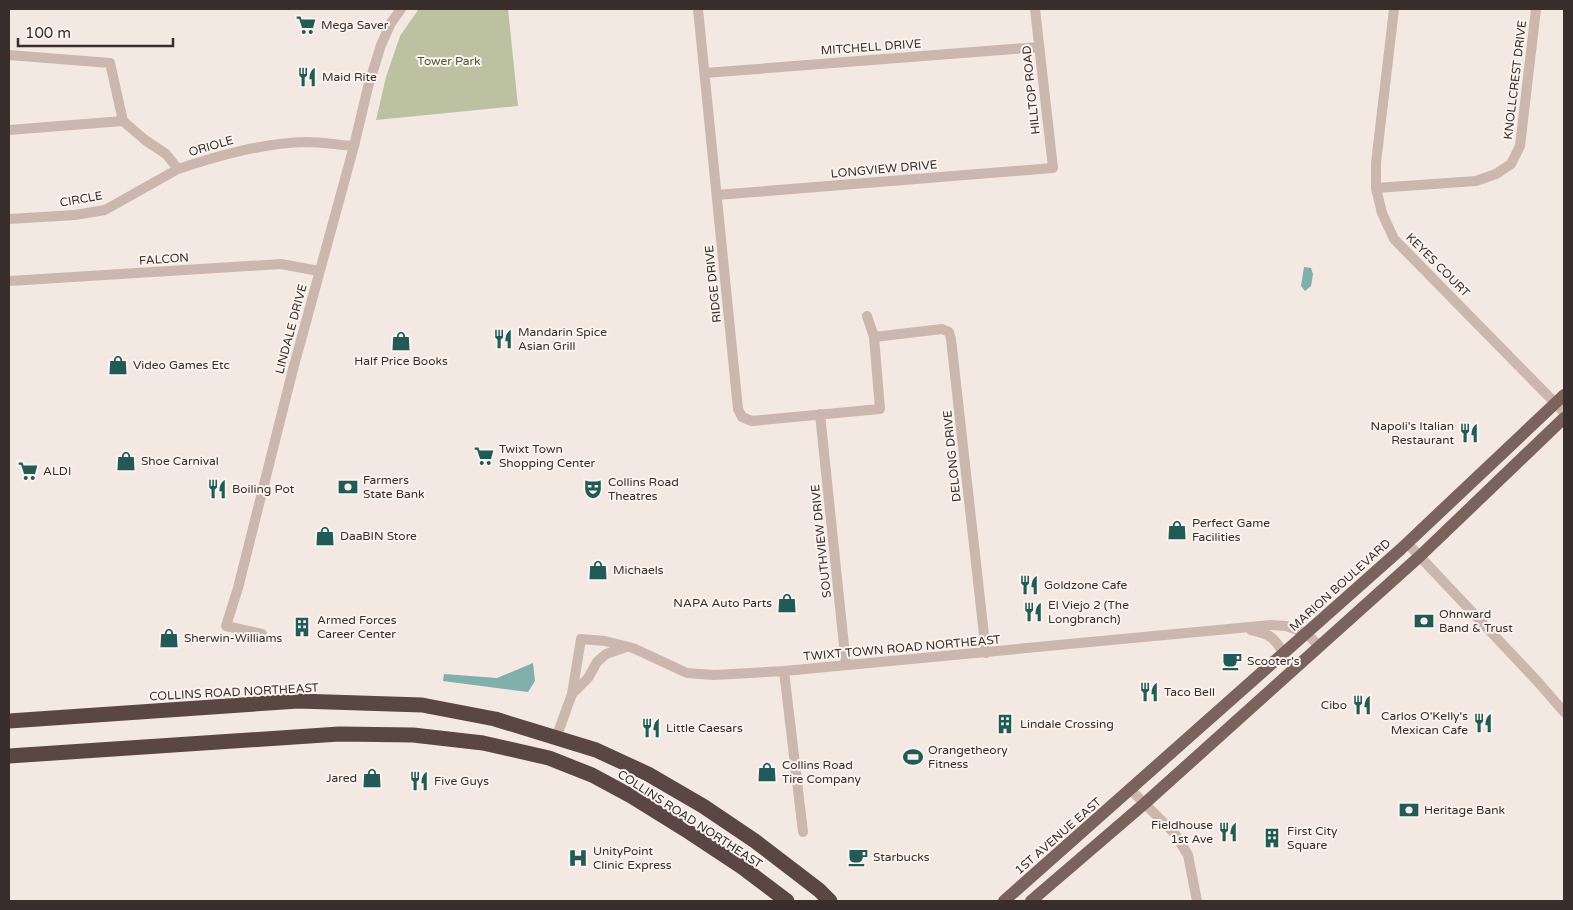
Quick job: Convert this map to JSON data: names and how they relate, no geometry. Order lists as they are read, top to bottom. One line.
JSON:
{"streets":{"highway":["COLLINS ROAD NORTHEAST"],"main road":["MARION BOULEVARD","1ST AVENUE EAST"],"street":["MITCHELL DRIVE","KNOLLCREST DRIVE","HILLTOP ROAD","ORIOLE","LONGVIEW DRIVE","CIRCLE","FALCON","KEYES COURT","RIDGE DRIVE","LINDALE DRIVE","DELONG DRIVE","SOUTHVIEW DRIVE","TWIXT TOWN ROAD NORTHEAST"]},"crossings":[["MITCHELL DRIVE","HILLTOP ROAD"],["MITCHELL DRIVE","RIDGE DRIVE"],["KNOLLCREST DRIVE","KEYES COURT"],["HILLTOP ROAD","LONGVIEW DRIVE"],["ORIOLE","CIRCLE"],["ORIOLE","LINDALE DRIVE"],["LONGVIEW DRIVE","RIDGE DRIVE"],["FALCON","LINDALE DRIVE"],["KEYES COURT","MARION BOULEVARD"],["RIDGE DRIVE","DELONG DRIVE"],["RIDGE DRIVE","SOUTHVIEW DRIVE"],["DELONG DRIVE","TWIXT TOWN ROAD NORTHEAST"],["SOUTHVIEW DRIVE","TWIXT TOWN ROAD NORTHEAST"],["MARION BOULEVARD","TWIXT TOWN ROAD NORTHEAST"],["MARION BOULEVARD","1ST AVENUE EAST"],["TWIXT TOWN ROAD NORTHEAST","COLLINS ROAD NORTHEAST"]],"parks":["Tower Park"],"places":{"supermarket":["Mega Saver","Twixt Town Shopping Center","ALDI"],"restaurant":["Maid Rite","Mandarin Spice Asian Grill","Napoli's Italian Restaurant","Boiling Pot","Goldzone Cafe","El Viejo 2 (The Longbranch)","Taco Bell","Cibo","Carlos O'Kelly's Mexican Cafe","Little Caesars","Five Guys","Fieldhouse 1st Ave"],"shop":["Half Price Books","Video Games Etc","Shoe Carnival","Perfect Game Facilities","DaaBIN Store","Michaels","NAPA Auto Parts","Sherwin-Williams","Collins Road Tire Company","Jared"],"bank":["Farmers State Bank","Ohnward Band & Trust","Heritage Bank"],"theatre":["Collins Road Theatres"],"building":["Armed Forces Career Center","Lindale Crossing","First City Square"],"cafe":["Scooter's","Starbucks"],"sports":["Orangetheory Fitness"],"hospital":["UnityPoint Clinic Express"]},"scale_bar":"100 m"}
